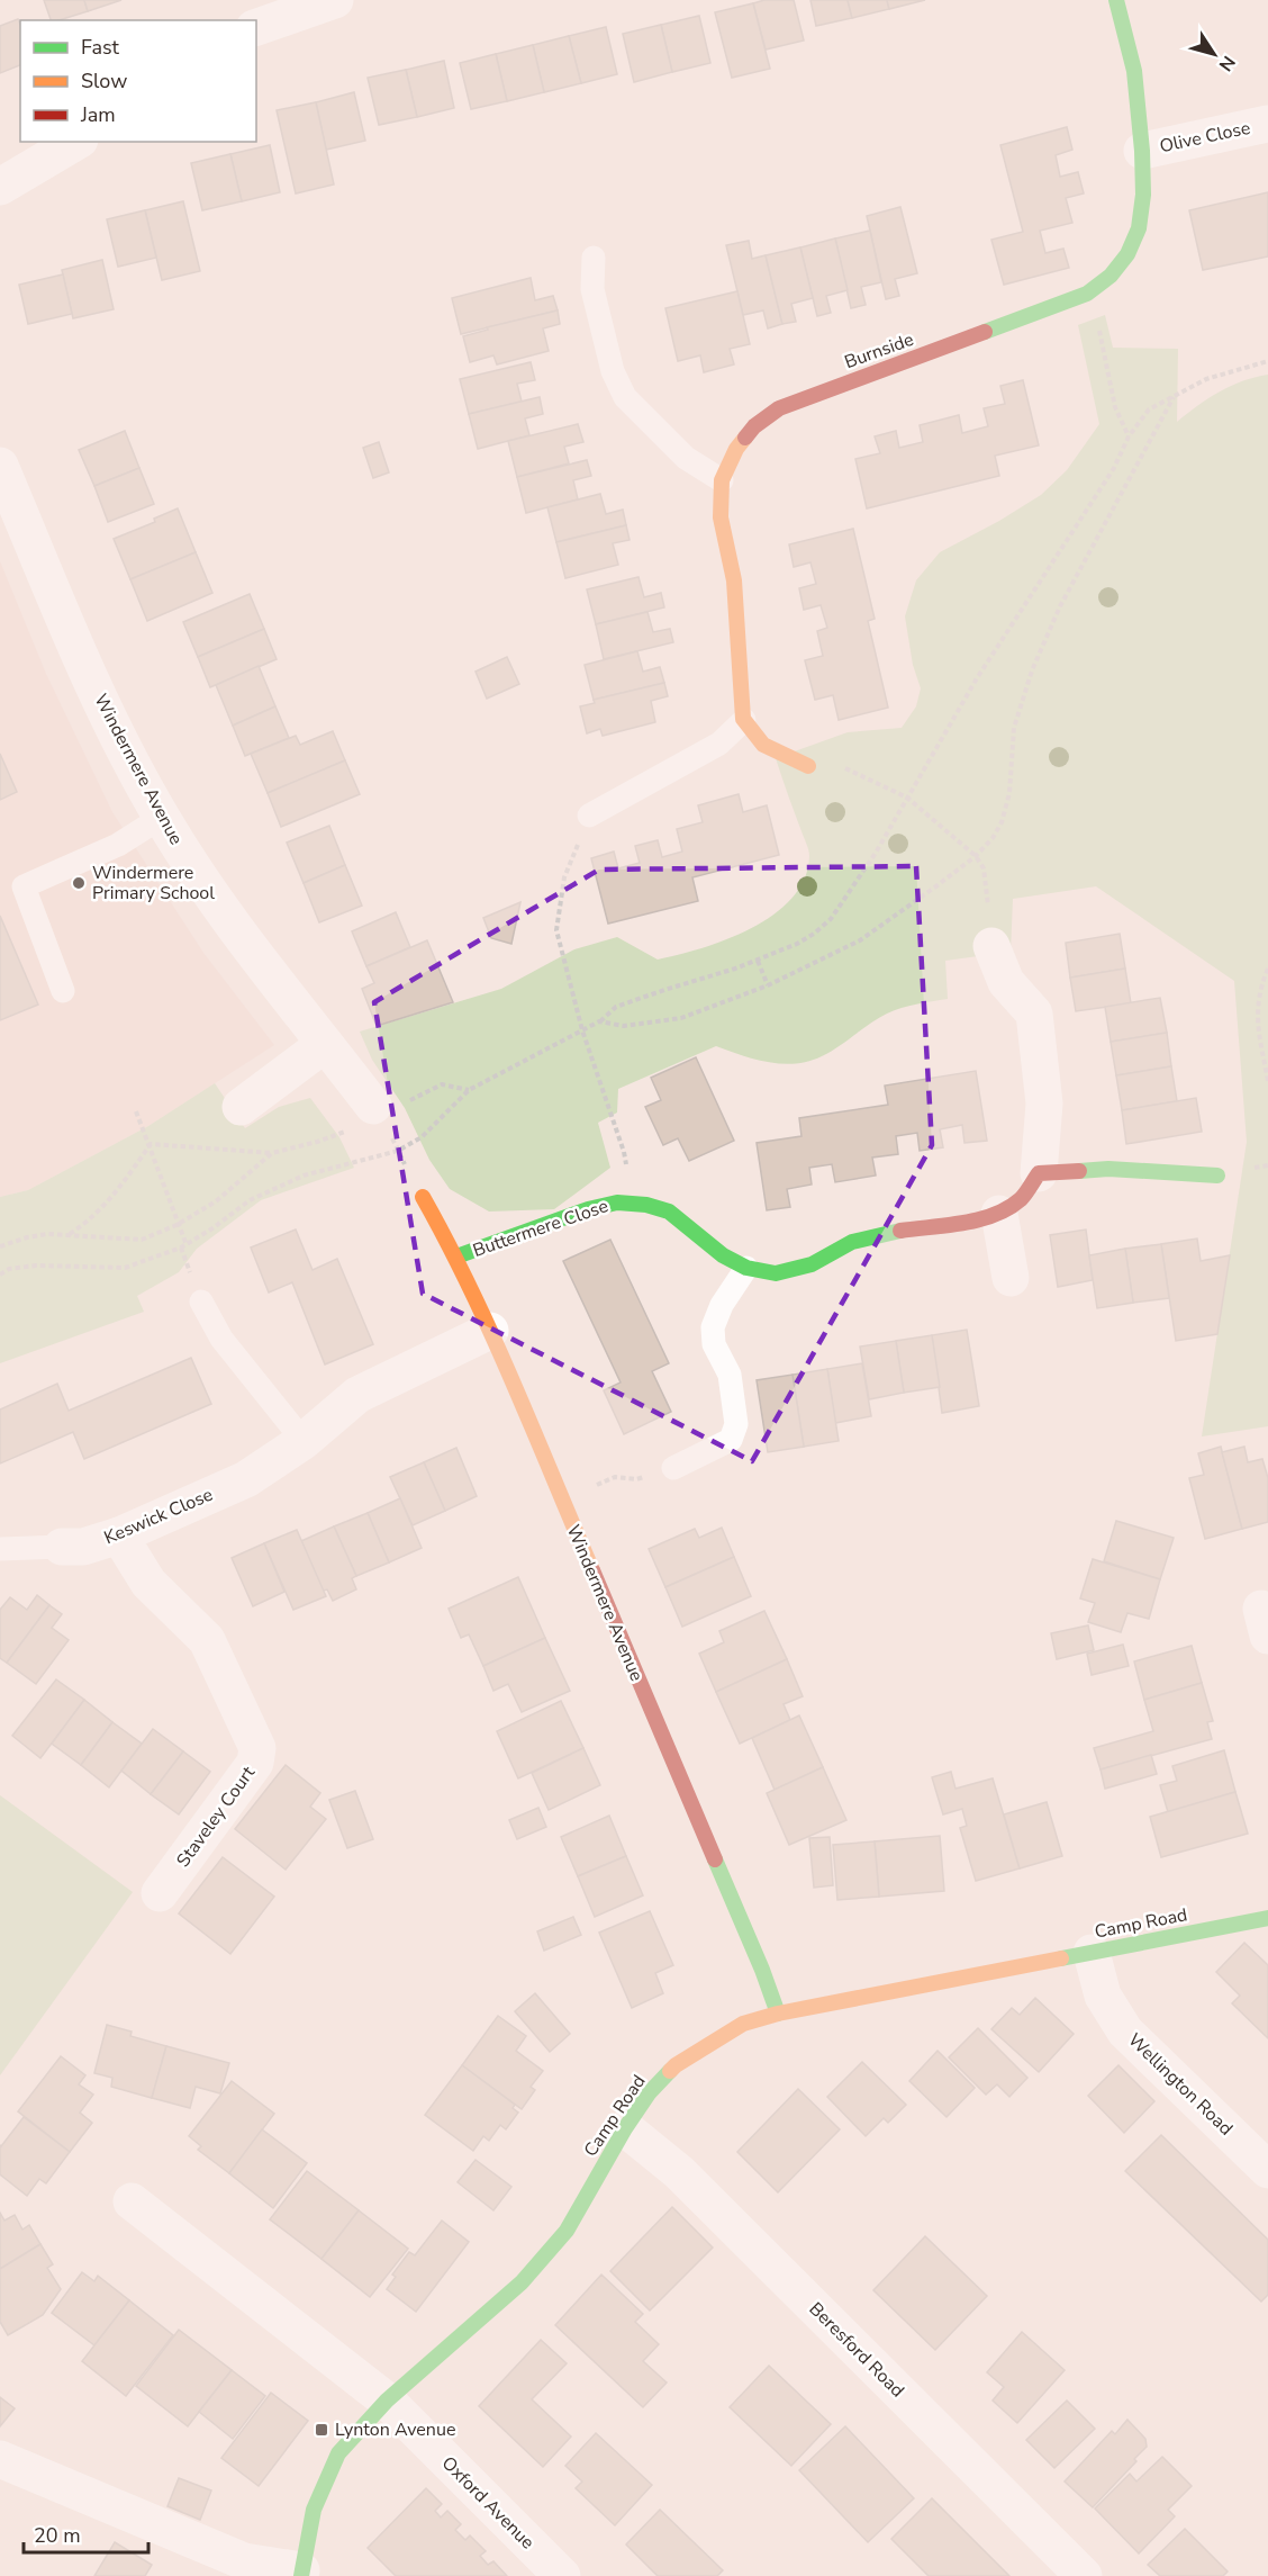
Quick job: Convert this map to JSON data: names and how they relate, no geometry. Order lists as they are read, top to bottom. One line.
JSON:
{"streets":{"street":["Olive Close","Burnside","Windermere Avenue","Buttermere Close","Keswick Close","Staveley Court","Camp Road","Wellington Road","Beresford Road","Oxford Avenue"]},"crossings":[["Olive Close","Burnside"],["Windermere Avenue","Buttermere Close"],["Windermere Avenue","Keswick Close"],["Windermere Avenue","Camp Road"],["Keswick Close","Staveley Court"],["Camp Road","Wellington Road"],["Camp Road","Beresford Road"],["Camp Road","Oxford Avenue"]],"places":{"other":["Windermere Primary School"],"transit":["Lynton Avenue"]},"legend":["Fast","Slow","Jam"],"scale_bar":"20 m","north":"bottom right"}
